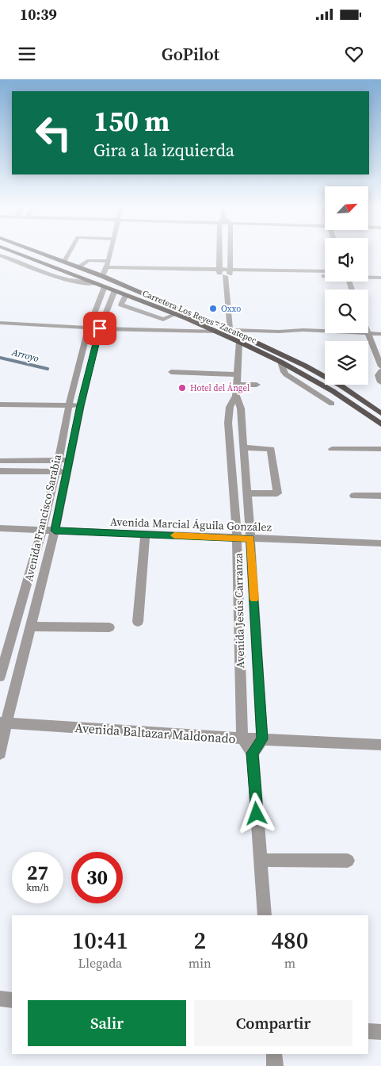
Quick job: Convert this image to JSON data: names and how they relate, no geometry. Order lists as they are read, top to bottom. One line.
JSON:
{"streets":{"main road":["Carretera Los Reyes - Zacatepec"],"street":["Avenida Francisco Sarabia","Avenida Marcial Águila González","Avenida Jesús Carranza","Avenida Baltazar Maldonado"]},"crossings":[["Carretera Los Reyes - Zacatepec","Avenida Francisco Sarabia"],["Carretera Los Reyes - Zacatepec","Avenida Jesús Carranza"],["Avenida Francisco Sarabia","Avenida Marcial Águila González"],["Avenida Francisco Sarabia","Avenida Baltazar Maldonado"],["Avenida Marcial Águila González","Avenida Jesús Carranza"],["Avenida Jesús Carranza","Avenida Baltazar Maldonado"]],"water":["Arroyo"],"places":["Oxxo","Hotel del Ángel"],"north":"top right","page":{"status":"10:39","header":"GoPilot","turn":["150 m","Gira a la izquierda"],"speed":"27 km/h","limit":"30","eta":["10:41","Llegada","2","min","480","m"],"buttons":["Salir","Compartir"]}}
